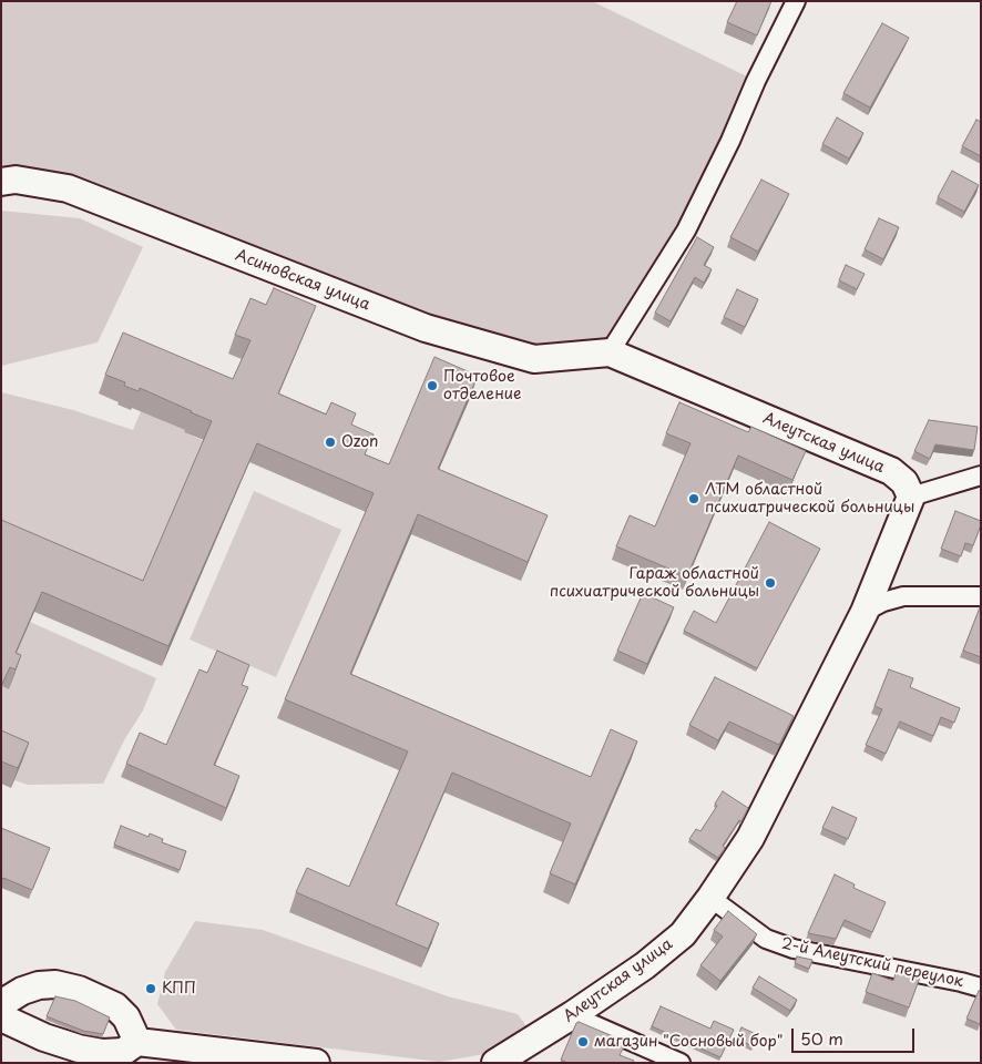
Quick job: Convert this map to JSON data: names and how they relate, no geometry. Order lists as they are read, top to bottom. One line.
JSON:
{"streets":{"street":["Асиновская улица","Алеутская улица","2-й Алеутский переулок"]},"crossings":[["Асиновская улица","Алеутская улица"],["Алеутская улица","2-й Алеутский переулок"]],"places":["Почтовое отделение","Ozon","ЛТМ областной психиатрической больницы","Гараж областной психиатрической больницы","КПП","магазин \"Сосновый бор\""],"scale_bar":"50 m"}
